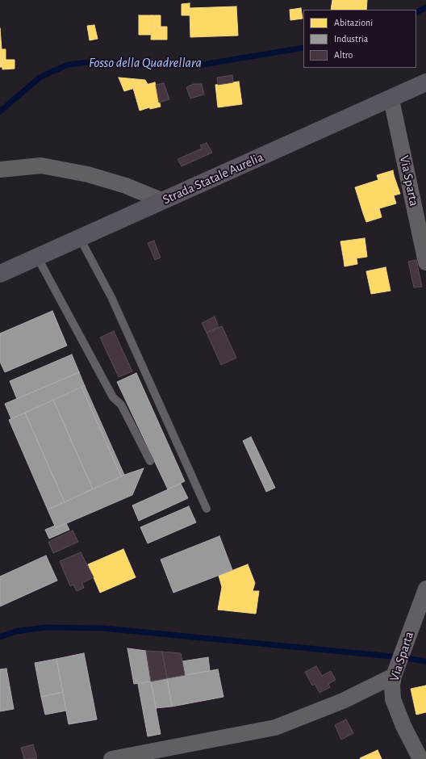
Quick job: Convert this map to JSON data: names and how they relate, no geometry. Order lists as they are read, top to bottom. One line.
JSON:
{"streets":{"main road":["Strada Statale Aurelia"],"street":["Via Sparta"]},"crossings":[["Strada Statale Aurelia","Via Sparta"]],"water":["Fosso della Quadrellara"],"legend":["Abitazioni","Industria","Altro"]}
